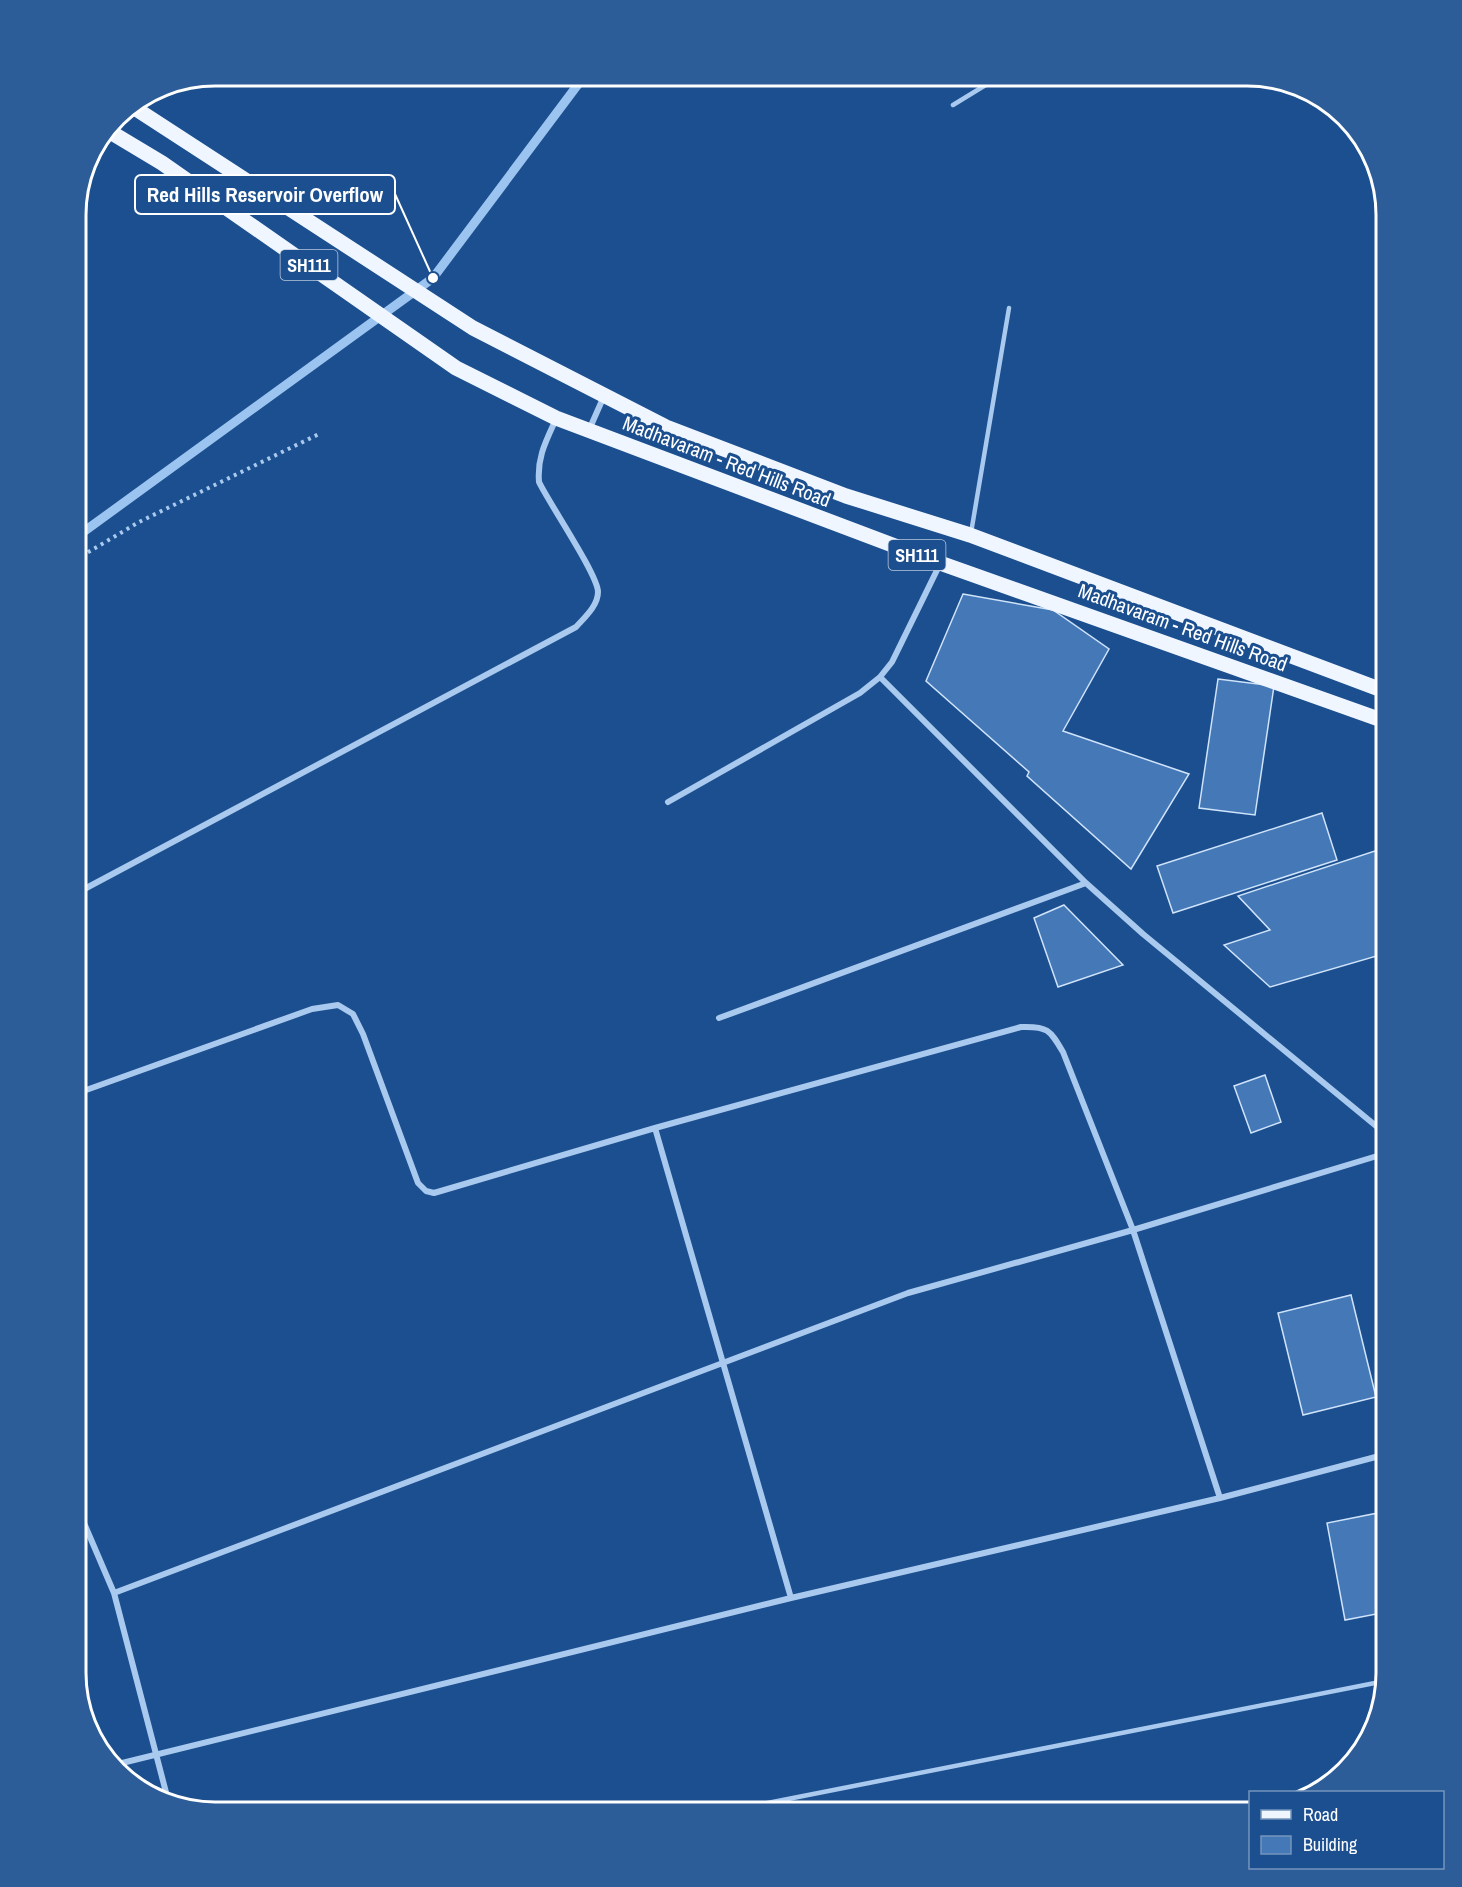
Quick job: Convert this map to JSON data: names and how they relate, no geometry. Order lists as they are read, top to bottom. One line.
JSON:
{"streets":{"main road":["SH111","Madhavaram - Red Hills Road"]},"places":["Red Hills Reservoir Overflow"],"legend":["Road","Building"]}
